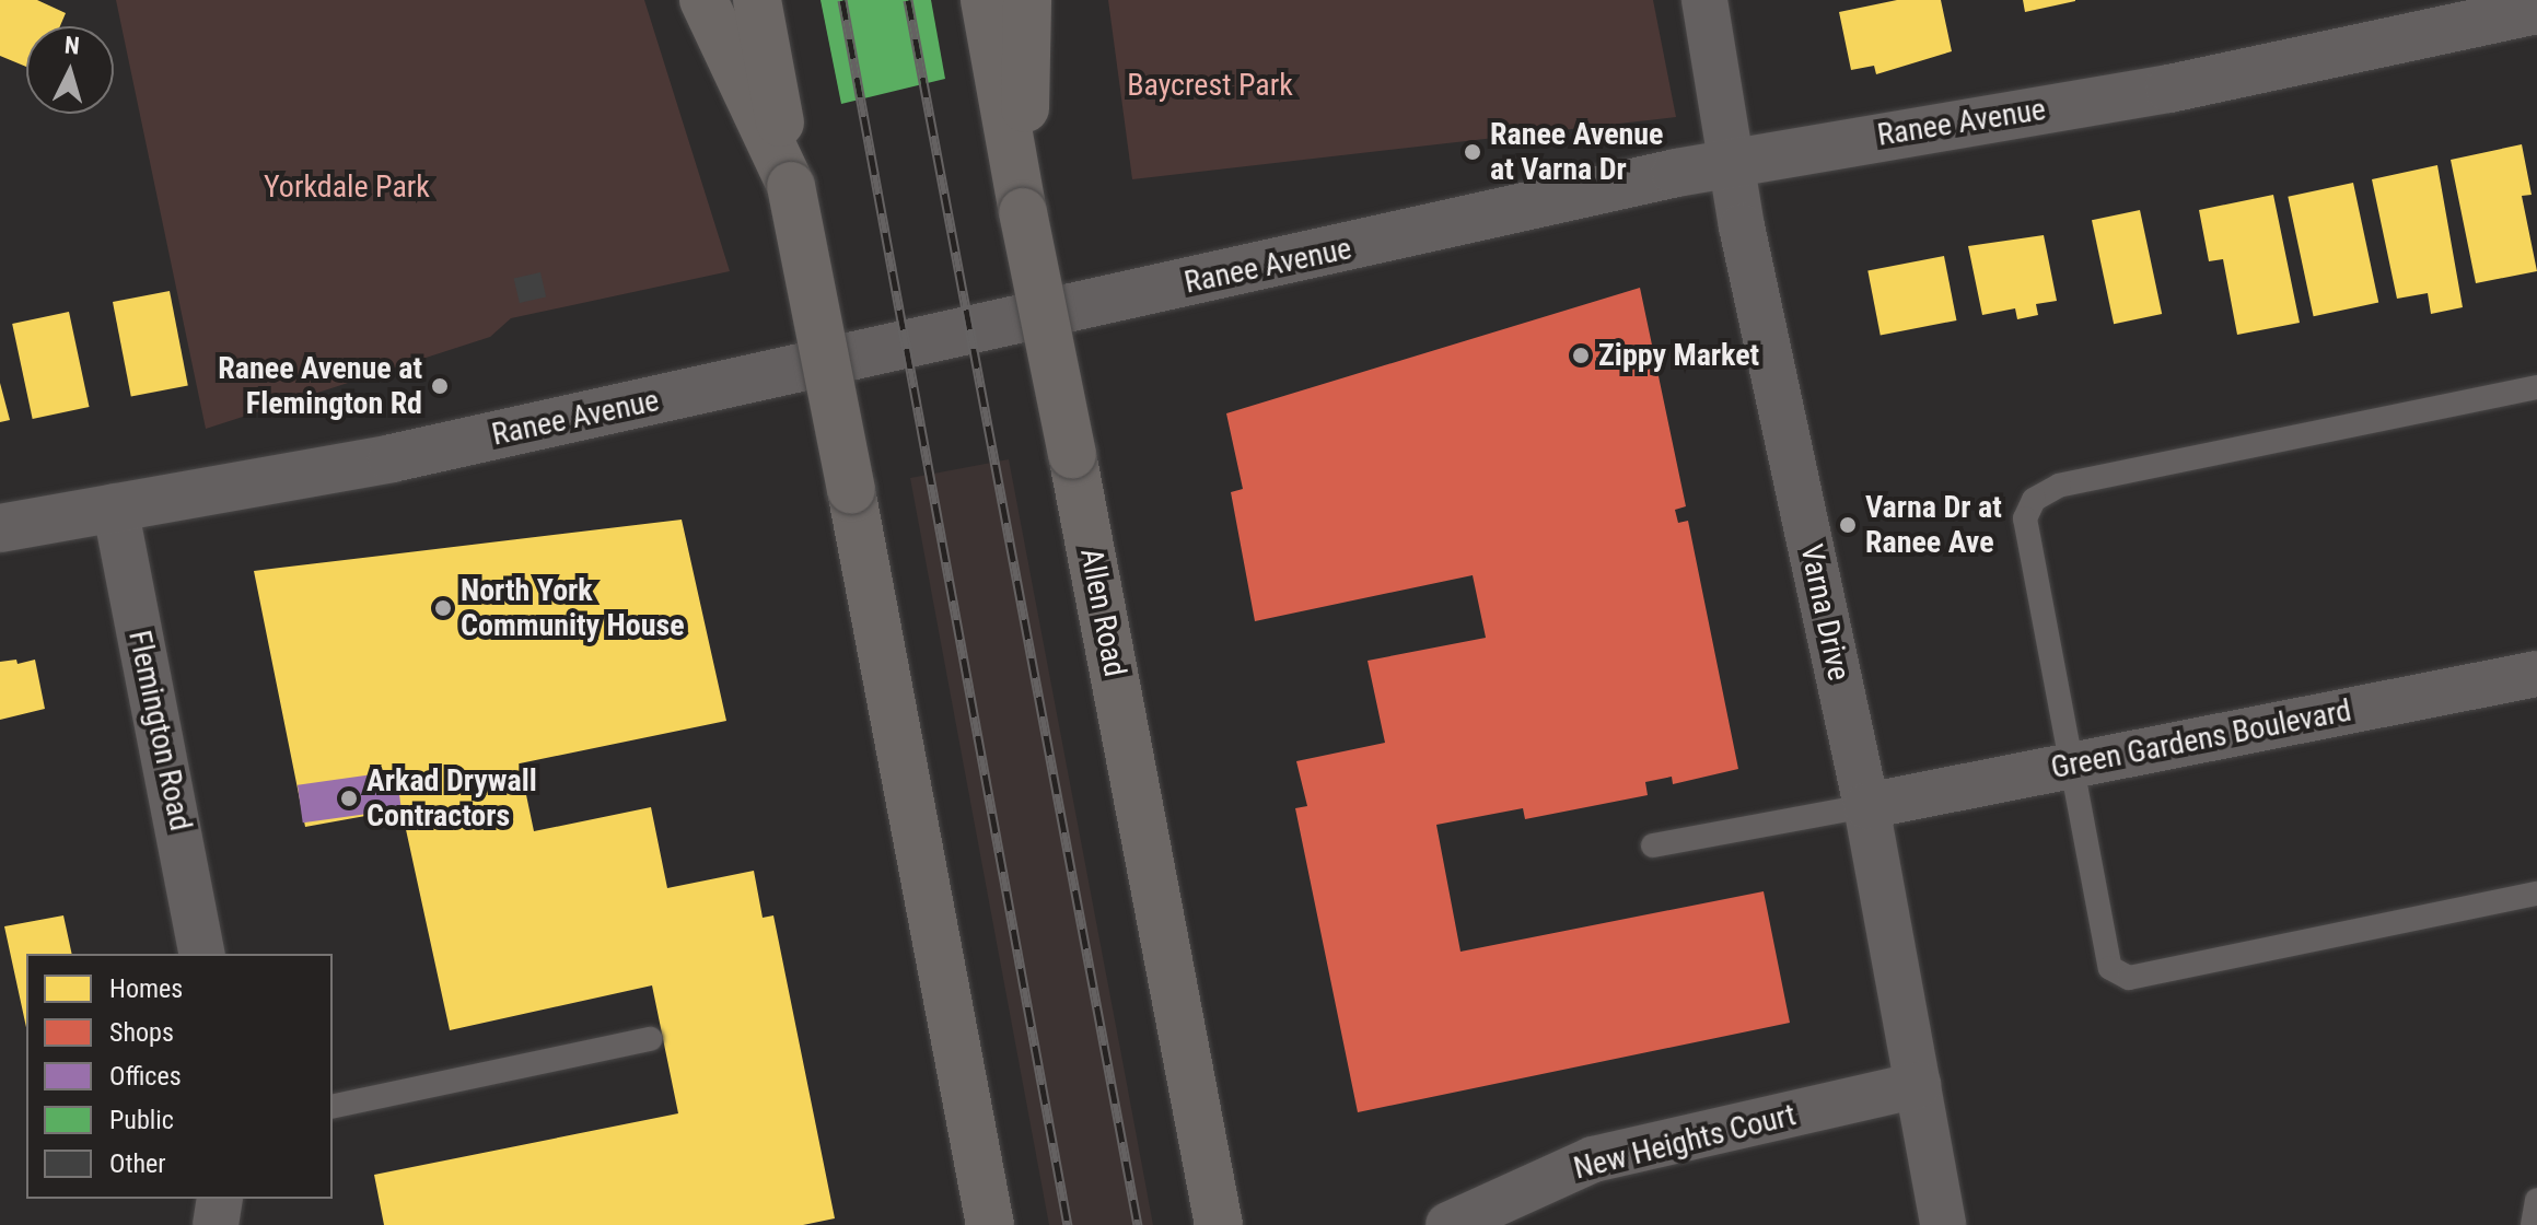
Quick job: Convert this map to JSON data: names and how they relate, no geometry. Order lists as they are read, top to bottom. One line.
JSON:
{"streets":{"highway":["Allen Road"],"street":["Ranee Avenue","Varna Drive","Flemington Road","Green Gardens Boulevard","New Heights Court"]},"crossings":[["Ranee Avenue","Varna Drive"],["Ranee Avenue","Flemington Road"],["Varna Drive","Green Gardens Boulevard"],["Varna Drive","New Heights Court"]],"parks":["Baycrest Park","Yorkdale Park"],"places":["Ranee Avenue at Varna Dr","Zippy Market","Ranee Avenue at Flemington Rd","Varna Dr at Ranee Ave","North York Community House","Arkad Drywall Contractors"],"legend":["Homes","Shops","Offices","Public","Other"],"north":"top"}
